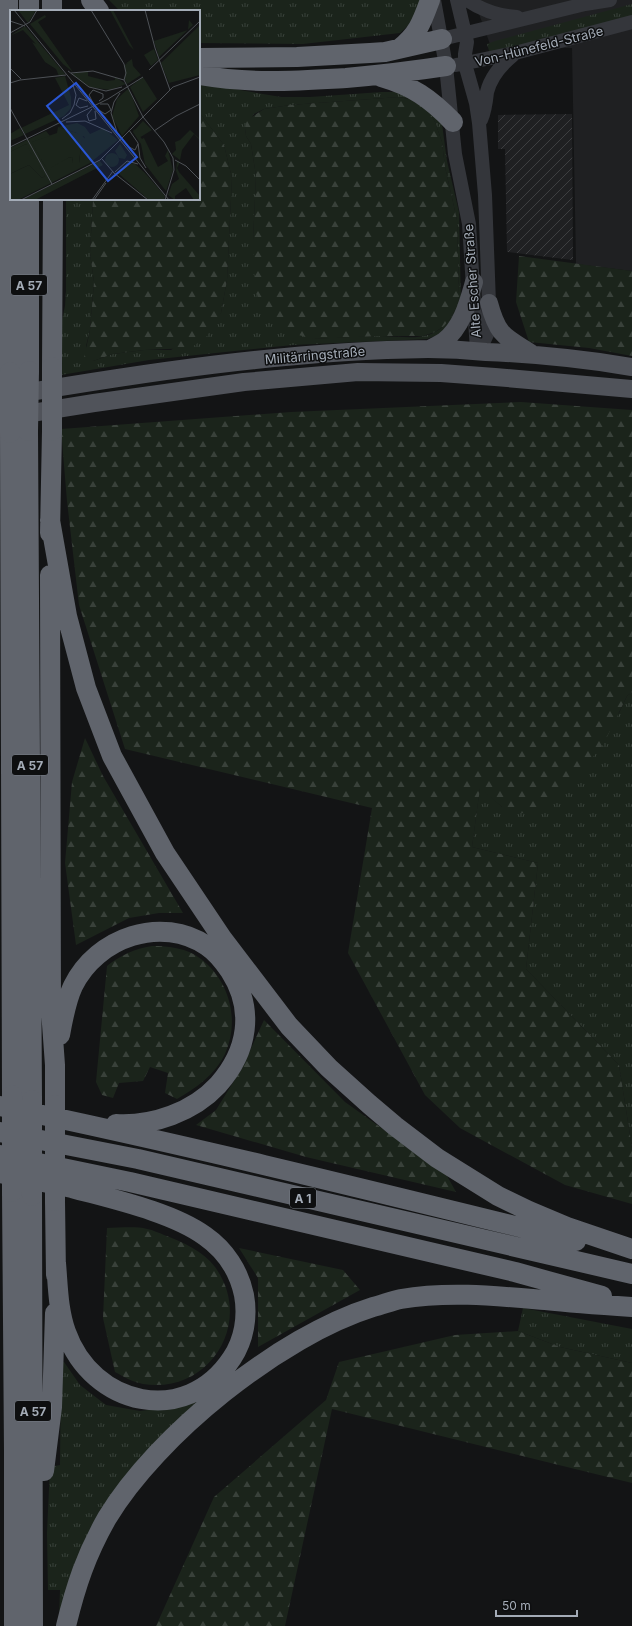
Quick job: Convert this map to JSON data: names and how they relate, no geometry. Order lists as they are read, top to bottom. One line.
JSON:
{"streets":{"highway":["A 57","A 1"],"main road":["Militärringstraße"],"street":["Von-Hünefeld-Straße","Alte Escher Straße"]},"crossings":[["Von-Hünefeld-Straße","Alte Escher Straße"],["Alte Escher Straße","Militärringstraße"],["A 57","Militärringstraße"]],"scale_bar":"50 m"}
